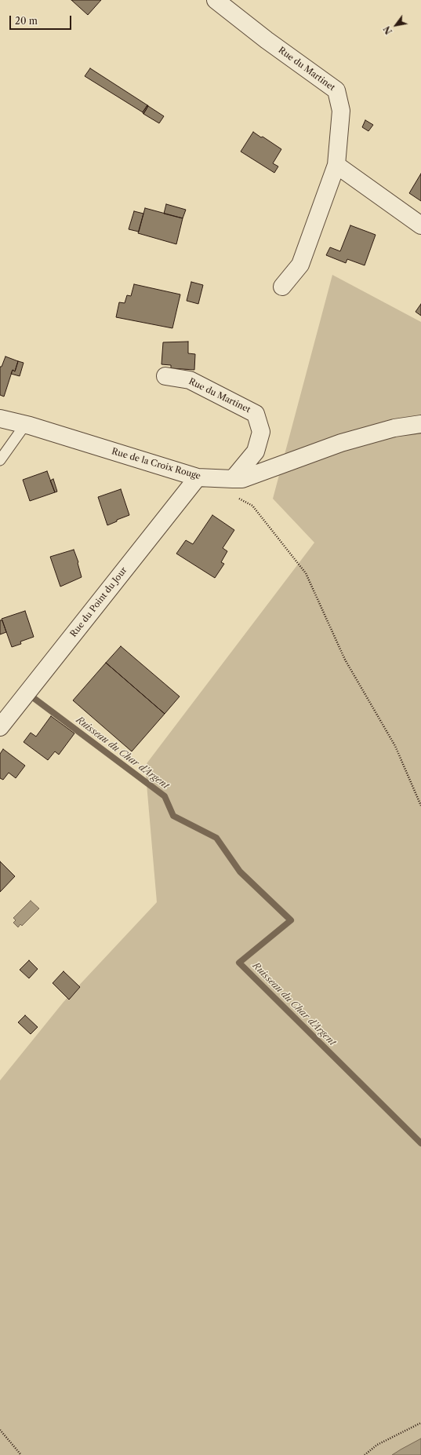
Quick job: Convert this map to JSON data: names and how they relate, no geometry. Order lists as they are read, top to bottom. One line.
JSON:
{"streets":{"street":["Rue du Martinet","Rue de la Croix Rouge","Rue du Point du Jour"]},"crossings":[["Rue du Martinet","Rue de la Croix Rouge"],["Rue de la Croix Rouge","Rue du Point du Jour"]],"water":["Ruisseau du Char d'Argent"],"scale_bar":"20 m","north":"bottom left"}
